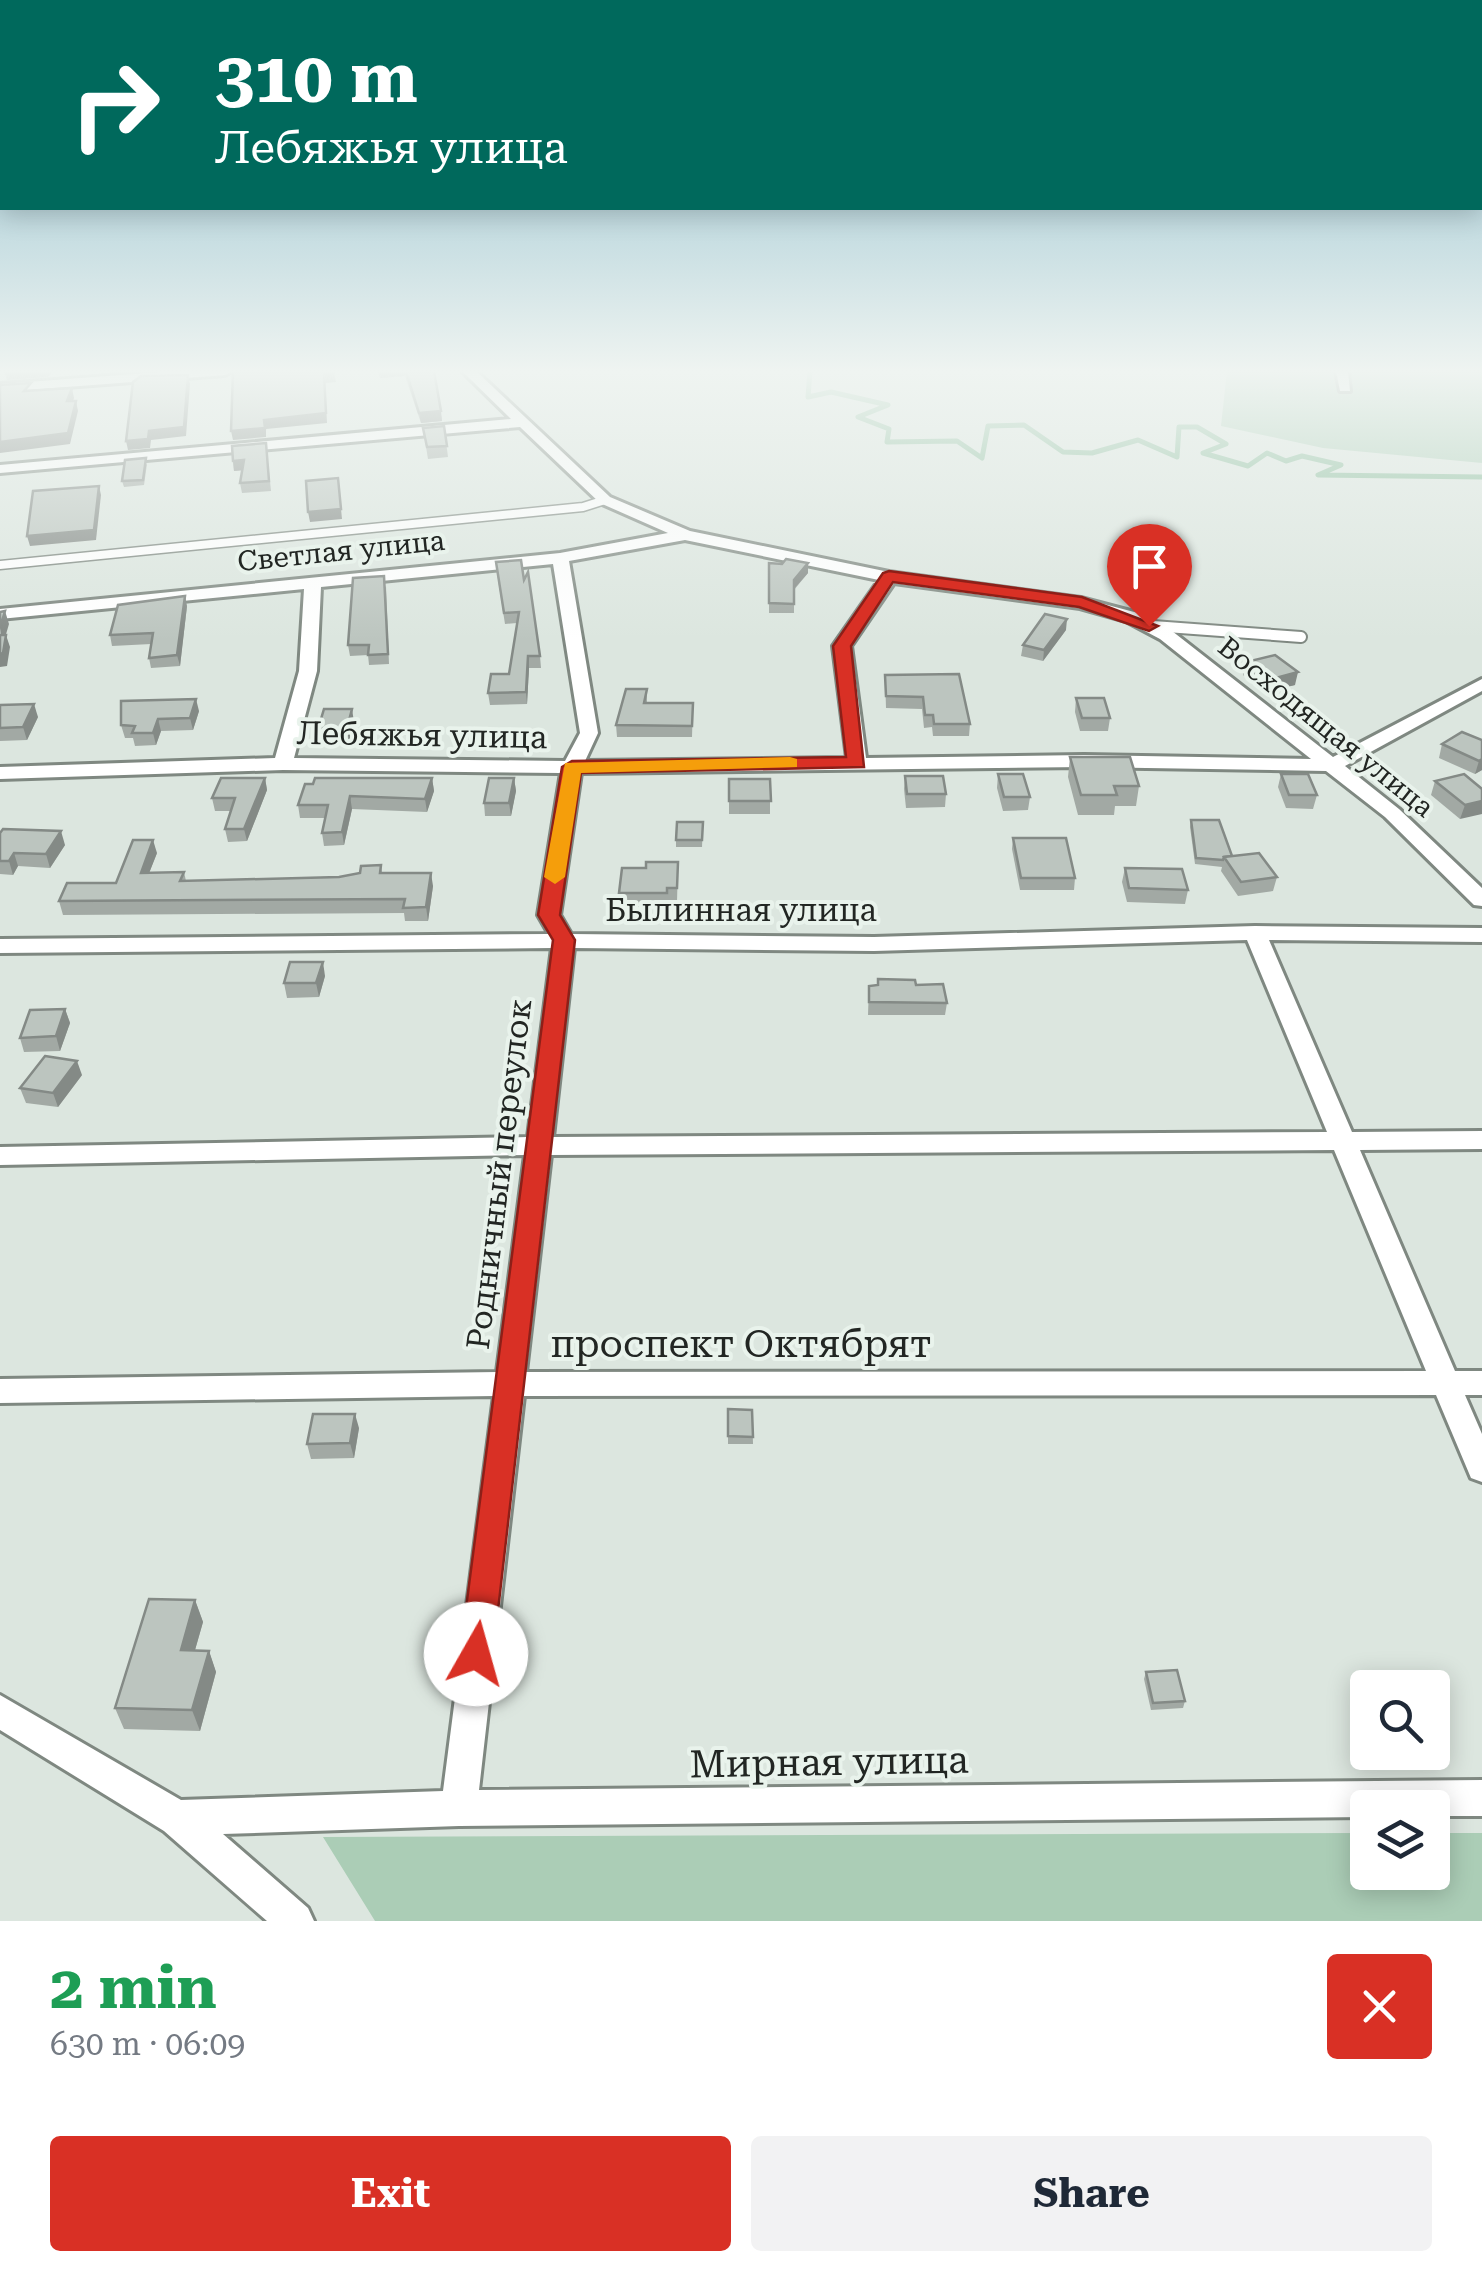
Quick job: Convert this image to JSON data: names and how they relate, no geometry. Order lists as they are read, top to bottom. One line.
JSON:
{"streets":{"street":["Светлая улица","Восходящая улица","Лебяжья улица","Былинная улица","Родничный переулок","проспект Октябрят","Мирная улица"]},"crossings":[["Светлая улица","Восходящая улица"],["Светлая улица","Родничный переулок"],["Восходящая улица","Лебяжья улица"],["Лебяжья улица","Родничный переулок"],["Былинная улица","Родничный переулок"],["Родничный переулок","проспект Октябрят"],["Родничный переулок","Мирная улица"]],"page":{"turn":["310 m","Лебяжья улица"],"heading":["2 min","630 m · 06:09"],"buttons":["Exit","Share"]}}
